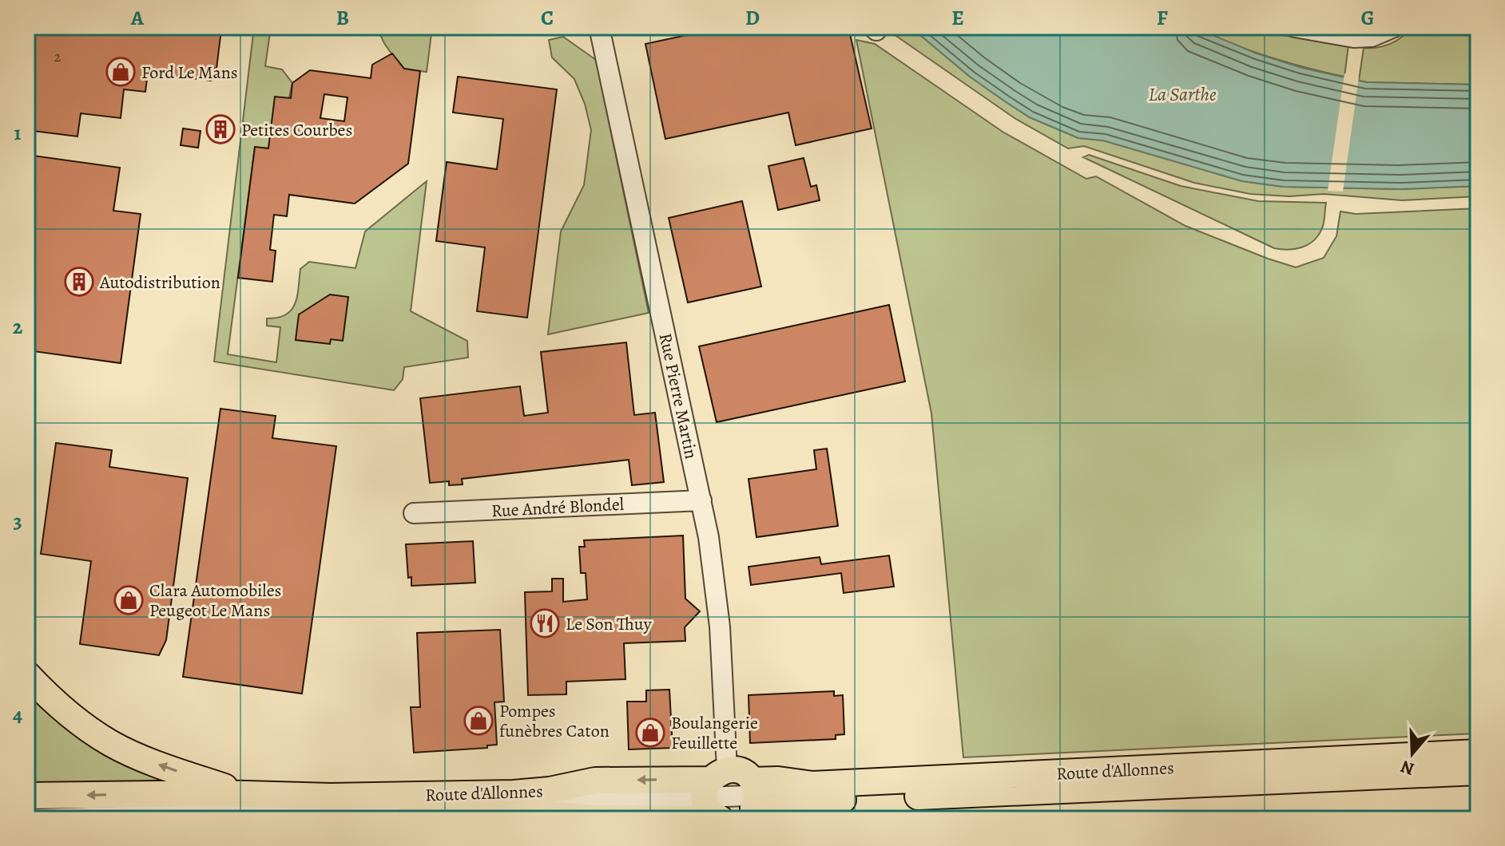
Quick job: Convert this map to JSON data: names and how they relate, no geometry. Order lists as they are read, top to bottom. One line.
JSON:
{"streets":{"main road":["Route d'Allonnes"],"street":["Rue Pierre Martin","Rue André Blondel"]},"crossings":[["Rue Pierre Martin","Rue André Blondel"],["Rue Pierre Martin","Route d'Allonnes"]],"water":["La Sarthe"],"places":{"shop":["Ford Le Mans","Clara Automobiles Peugeot Le Mans","Pompes funèbres Caton","Boulangerie Feuillette"],"building":["Petites Courbes","Autodistribution"],"restaurant":["Le Son Thuy"]},"house_numbers":["2"],"north":"bottom","grid":{"columns":["A","B","C","D","E","F","G"],"rows":["1","2","3","4"]}}
